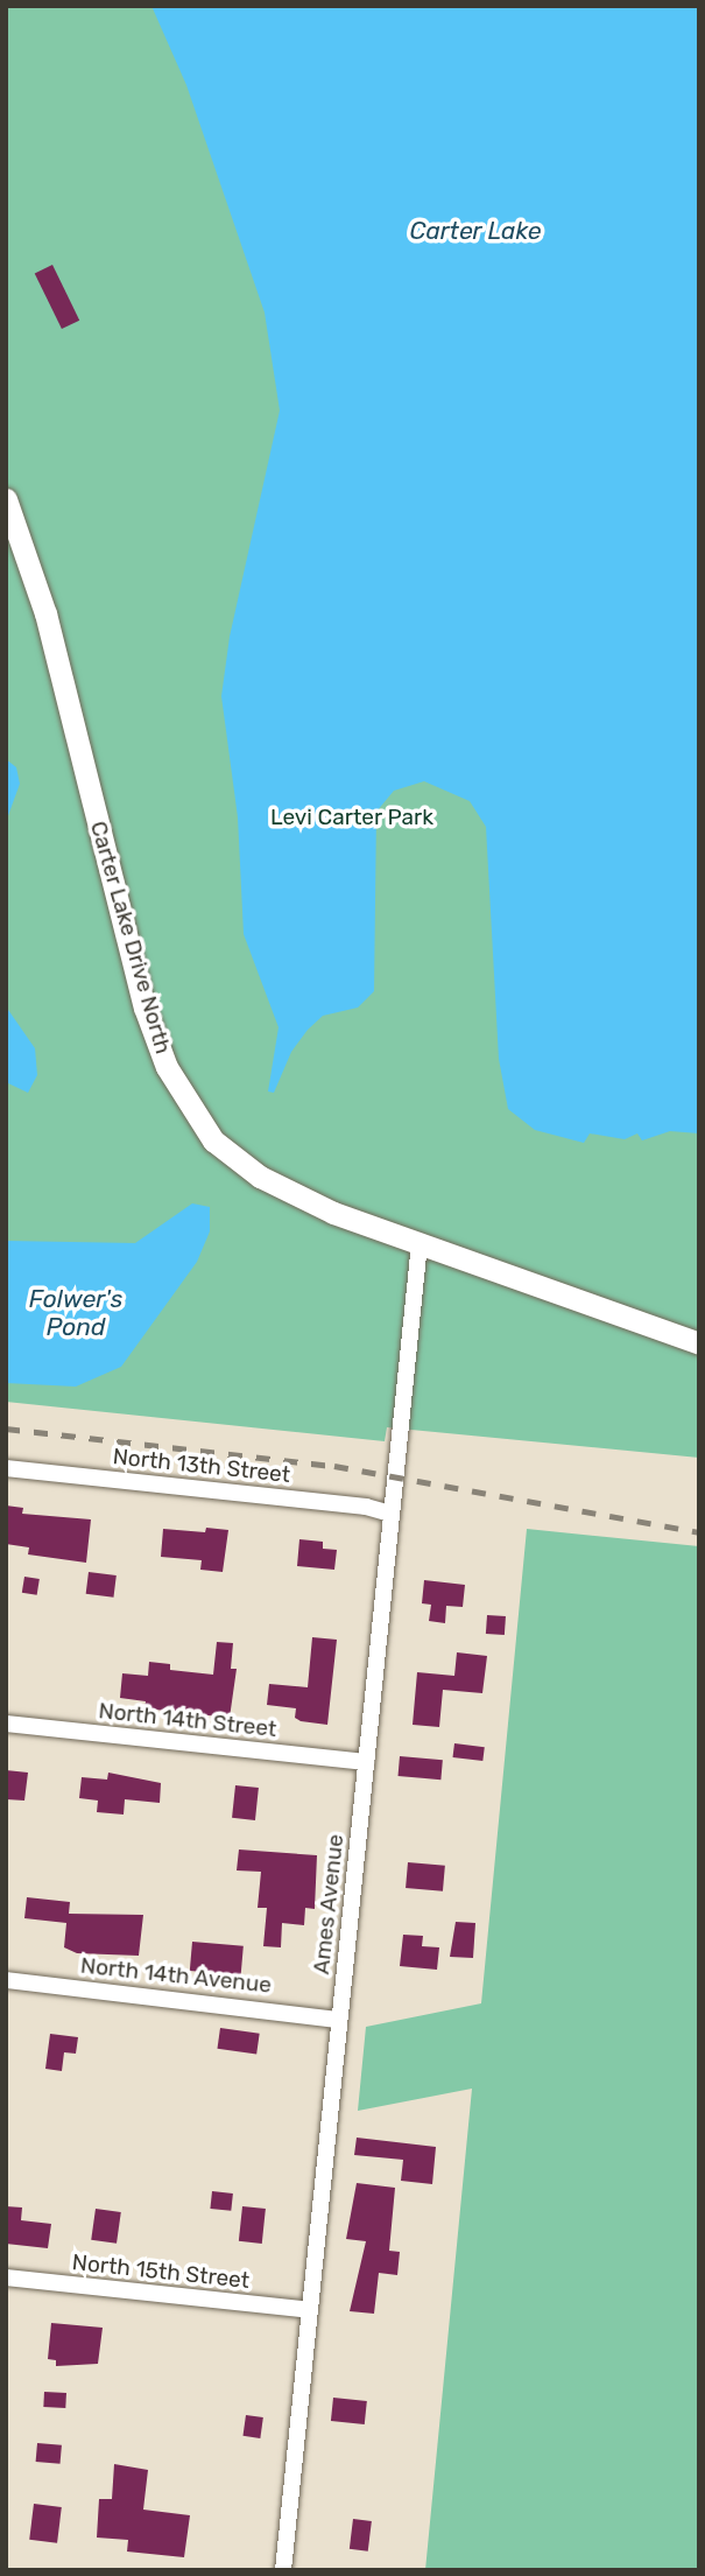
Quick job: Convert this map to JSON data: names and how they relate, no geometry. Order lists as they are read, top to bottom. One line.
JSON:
{"streets":{"street":["Carter Lake Drive North","North 13th Street","North 14th Street","Ames Avenue","North 14th Avenue","North 15th Street"]},"crossings":[["Carter Lake Drive North","Ames Avenue"],["North 13th Street","Ames Avenue"],["North 14th Street","Ames Avenue"],["Ames Avenue","North 14th Avenue"],["Ames Avenue","North 15th Street"]],"water":["Carter Lake","Folwer's Pond"],"parks":["Levi Carter Park"]}
